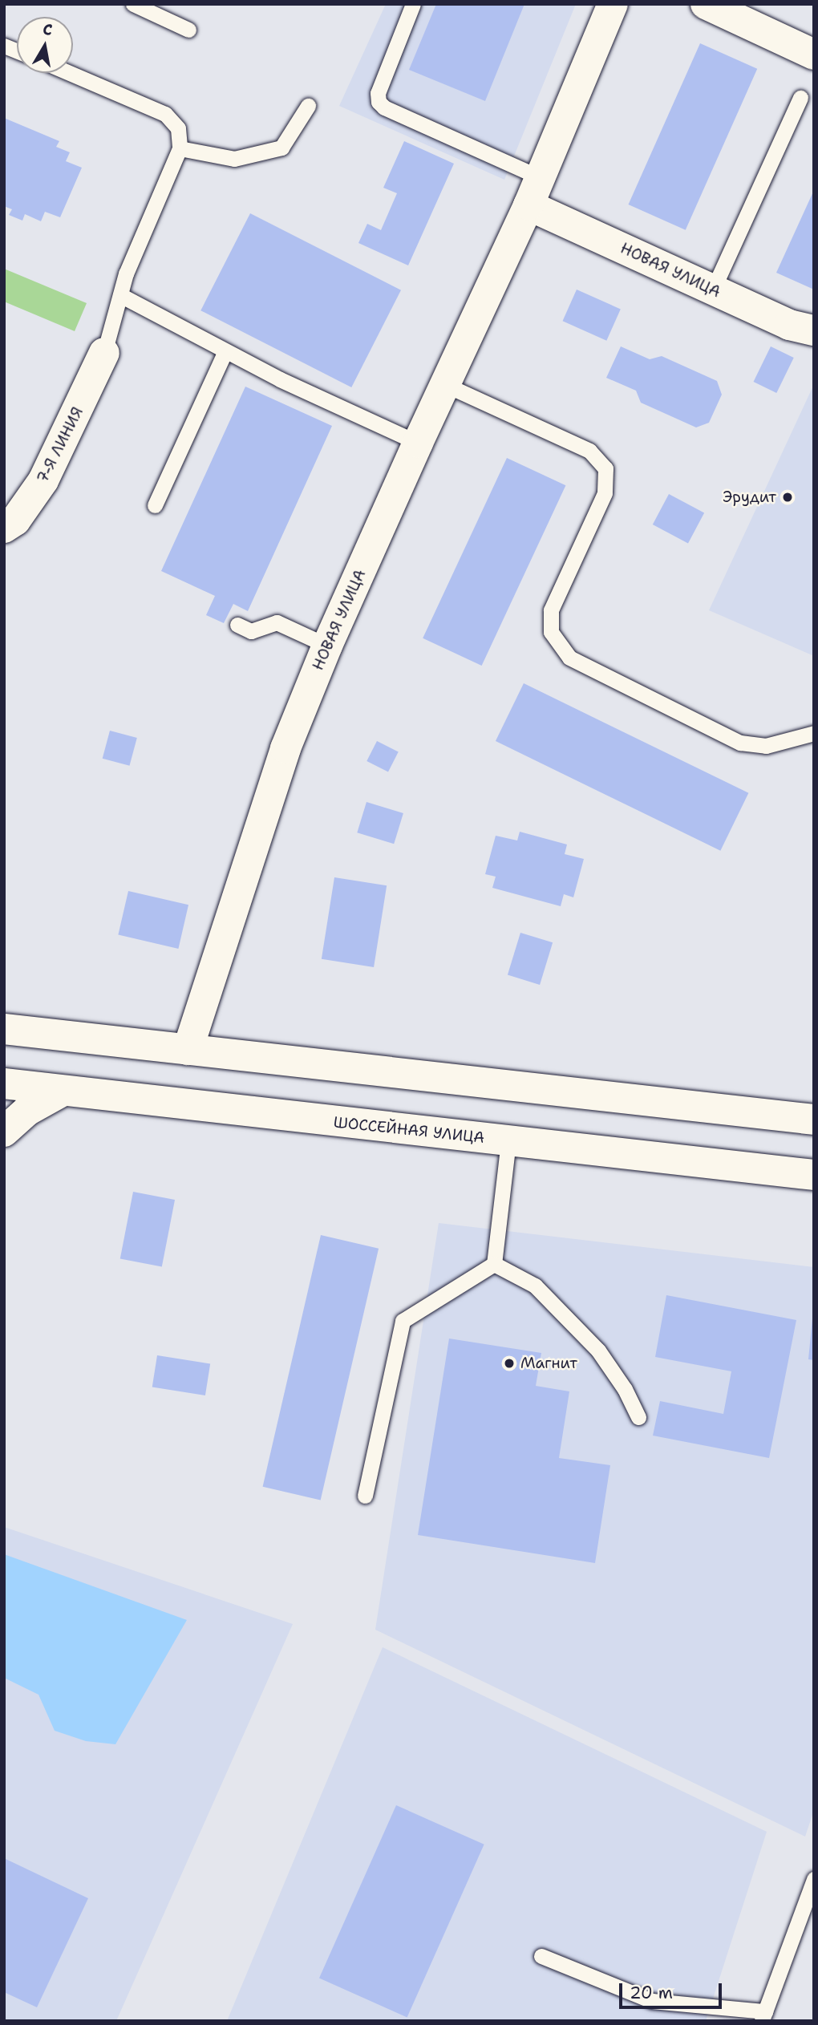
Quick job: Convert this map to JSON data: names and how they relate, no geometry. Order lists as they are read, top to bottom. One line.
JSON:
{"streets":{"street":["НОВАЯ УЛИЦА","7-Я ЛИНИЯ","ШОССЕЙНАЯ УЛИЦА"]},"places":["Эрудит","Магнит"],"scale_bar":"20 m","north":"top"}
